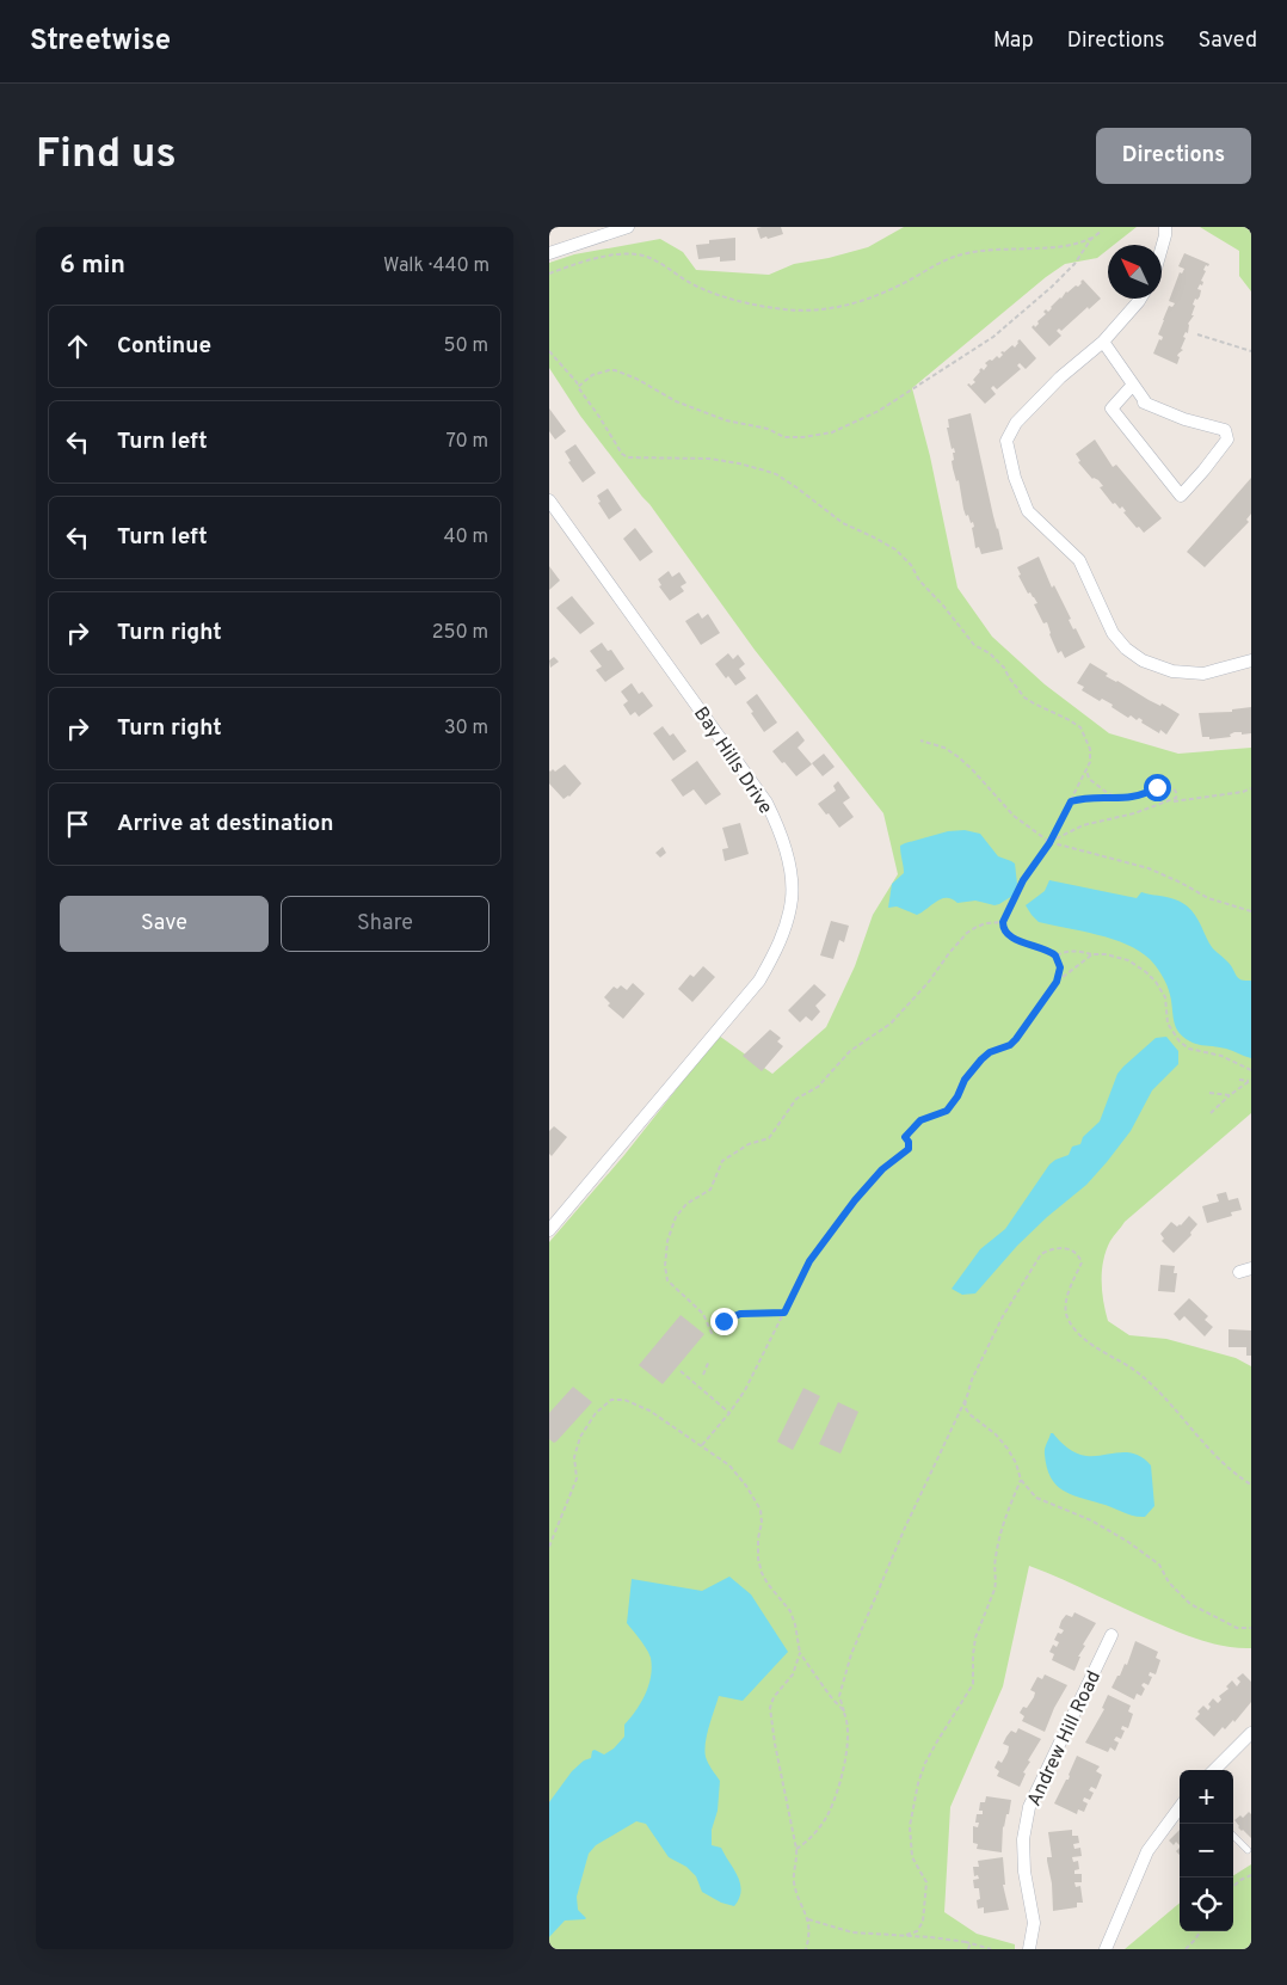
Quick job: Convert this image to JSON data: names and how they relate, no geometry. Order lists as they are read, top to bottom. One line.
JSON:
{"streets":{"street":["Bay Hills Drive","Andrew Hill Road"]},"north":"top left","page":{"header":"Streetwise","nav":["Map","Directions","Saved"],"buttons":["Directions",["Save","Share"]],"title":"Find us","heading":["6 min","Walk · 440 m"],"list":[["Continue","50 m"],["Turn left","70 m"],["Turn left","40 m"],["Turn right","250 m"],["Turn right","30 m"],"Arrive at destination"],"map_buttons":["+","−"]}}
